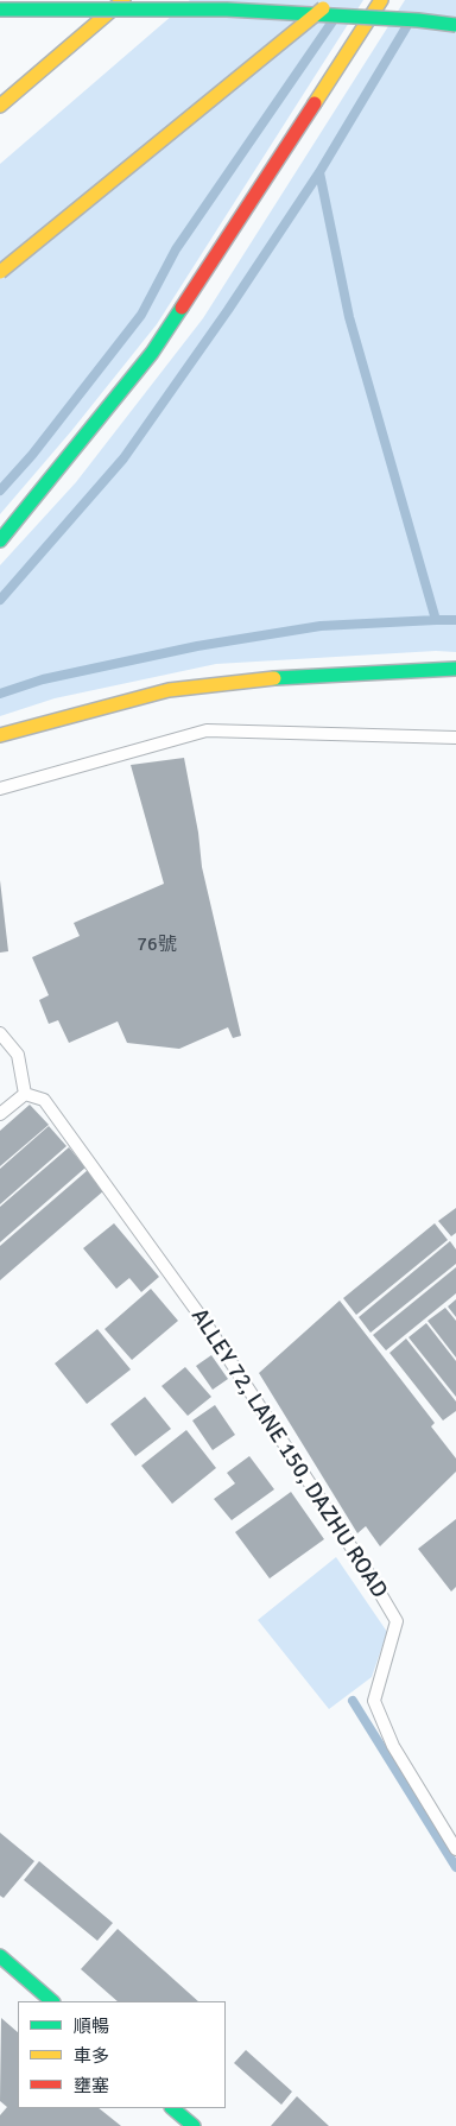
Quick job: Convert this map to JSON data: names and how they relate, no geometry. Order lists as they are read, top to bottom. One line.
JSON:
{"streets":{"lane":["ALLEY 72, LANE 150, DAZHU ROAD"]},"house_numbers":["76號"],"legend":["順暢","車多","壅塞"]}
